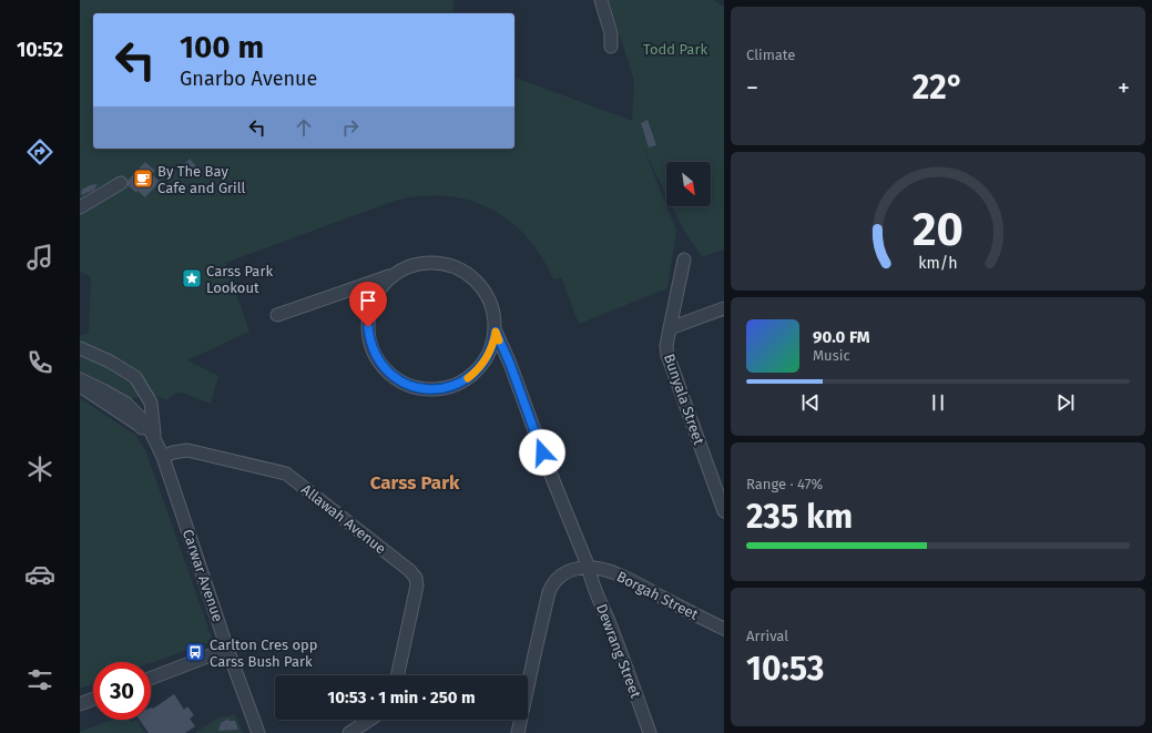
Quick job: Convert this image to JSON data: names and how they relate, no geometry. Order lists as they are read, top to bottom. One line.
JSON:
{"streets":{"street":["Bunyala Street","Allawah Avenue","Carwar Avenue","Borgah Street","Dewrang Street"]},"crossings":[["Allawah Avenue","Carwar Avenue"],["Borgah Street","Dewrang Street"]],"districts":["Carss Park"],"parks":["Todd Park"],"places":{"cafe":["By The Bay Cafe and Grill"],"place":["Carss Park Lookout"],"bus stop":["Carlton Cres opp Carss Bush Park"]},"north":"bottom right","page":{"tabs":"10:52","tile":["Climate",["Range · 47%","235 km"],["Arrival","10:53"]],"turn":["100 m","Gnarbo Avenue"],"heat":["−","22°","+"],"song":["90.0 FM","Music"],"limit":"30","trip":"10:53 · 1 min · 250 m","gauge":["20","km/h"]}}
